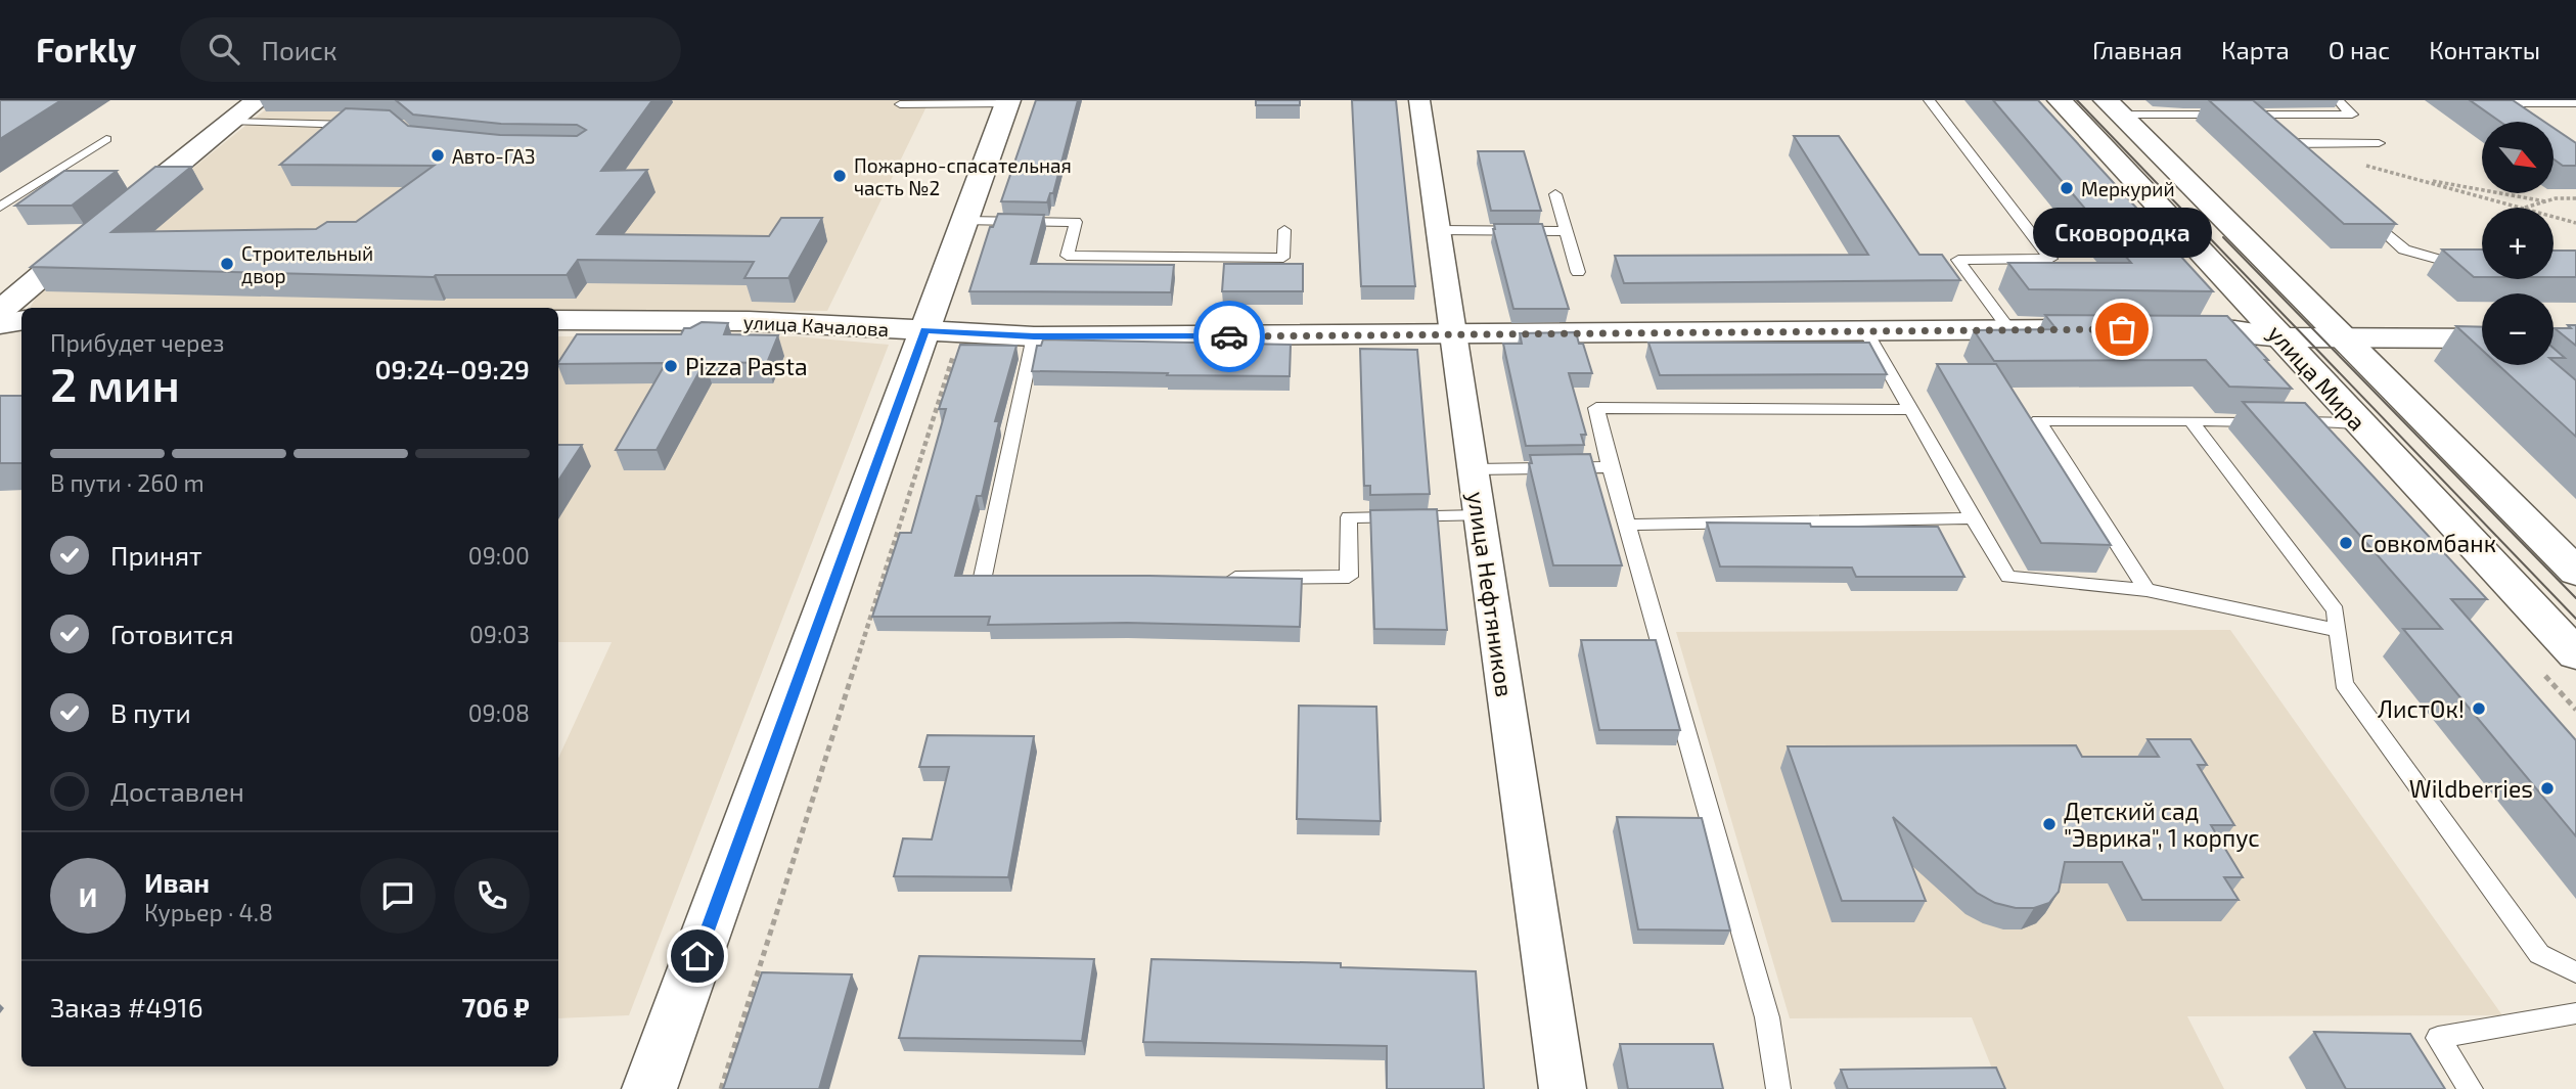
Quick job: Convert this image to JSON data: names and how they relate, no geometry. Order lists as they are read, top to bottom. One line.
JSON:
{"streets":{"street":["улица Качалова","улица Мира","улица Нефтяников"]},"crossings":[["улица Качалова","улица Нефтяников"]],"places":["Авто-ГАЗ","Пожарно-спасательная часть №2","Меркурий","Строительный двор","Сковородка","Pizza Pasta","Совкомбанк","ЛистОк!","Wildberries","Детский сад \"Эврика\", 1 корпус"],"north":"bottom right","page":{"header":"Forkly","search":"Поиск","nav":["Главная","Карта","О нас","Контакты"],"map_buttons":["+","−"],"bubble":"Сковородка","heading":["2 мин","Прибудет через","09:24–09:29"],"panel":["Иван","Курьер · 4.8","Заказ #4916","706 ₽"],"bar":"В пути · 260 m","list":[["Принят","09:00"],["Готовится","09:03"],["В пути","09:08"],"Доставлен"],"round":"И"}}
